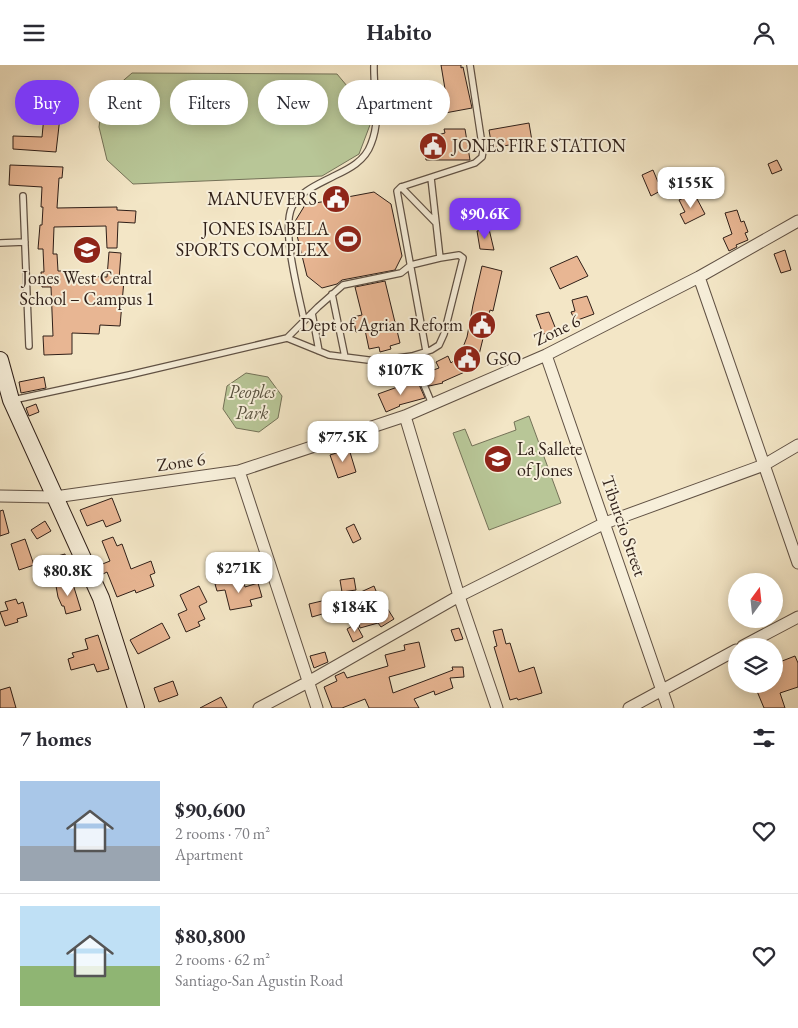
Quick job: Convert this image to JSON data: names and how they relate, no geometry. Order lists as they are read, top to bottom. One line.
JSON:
{"streets":{"street":["Zone 6","Tiburcio Street"]},"crossings":[["Zone 6","Tiburcio Street"]],"parks":["Peoples Park"],"places":{"public building":["JONES FIRE STATION","MANUEVERS","Dept of Agrian Reform","GSO"],"sports":["JONES ISABELA SPORTS COMPLEX"],"school or university":["Jones West Central School – Campus 1","La Sallete of Jones"]},"north":"top","page":{"header":"Habito","chip":["Buy","Rent","Filters","New","Apartment"],"price":["$155K","$90.6K","$107K","$77.5K","$271K","$80.8K","$184K"],"heading":"7 homes","list":[{"name":"$90,600","note":"2 rooms · 70 m² · Apartment"},{"name":"$80,800","note":"2 rooms · 62 m² · Santiago-San Agustin Road"}]}}
